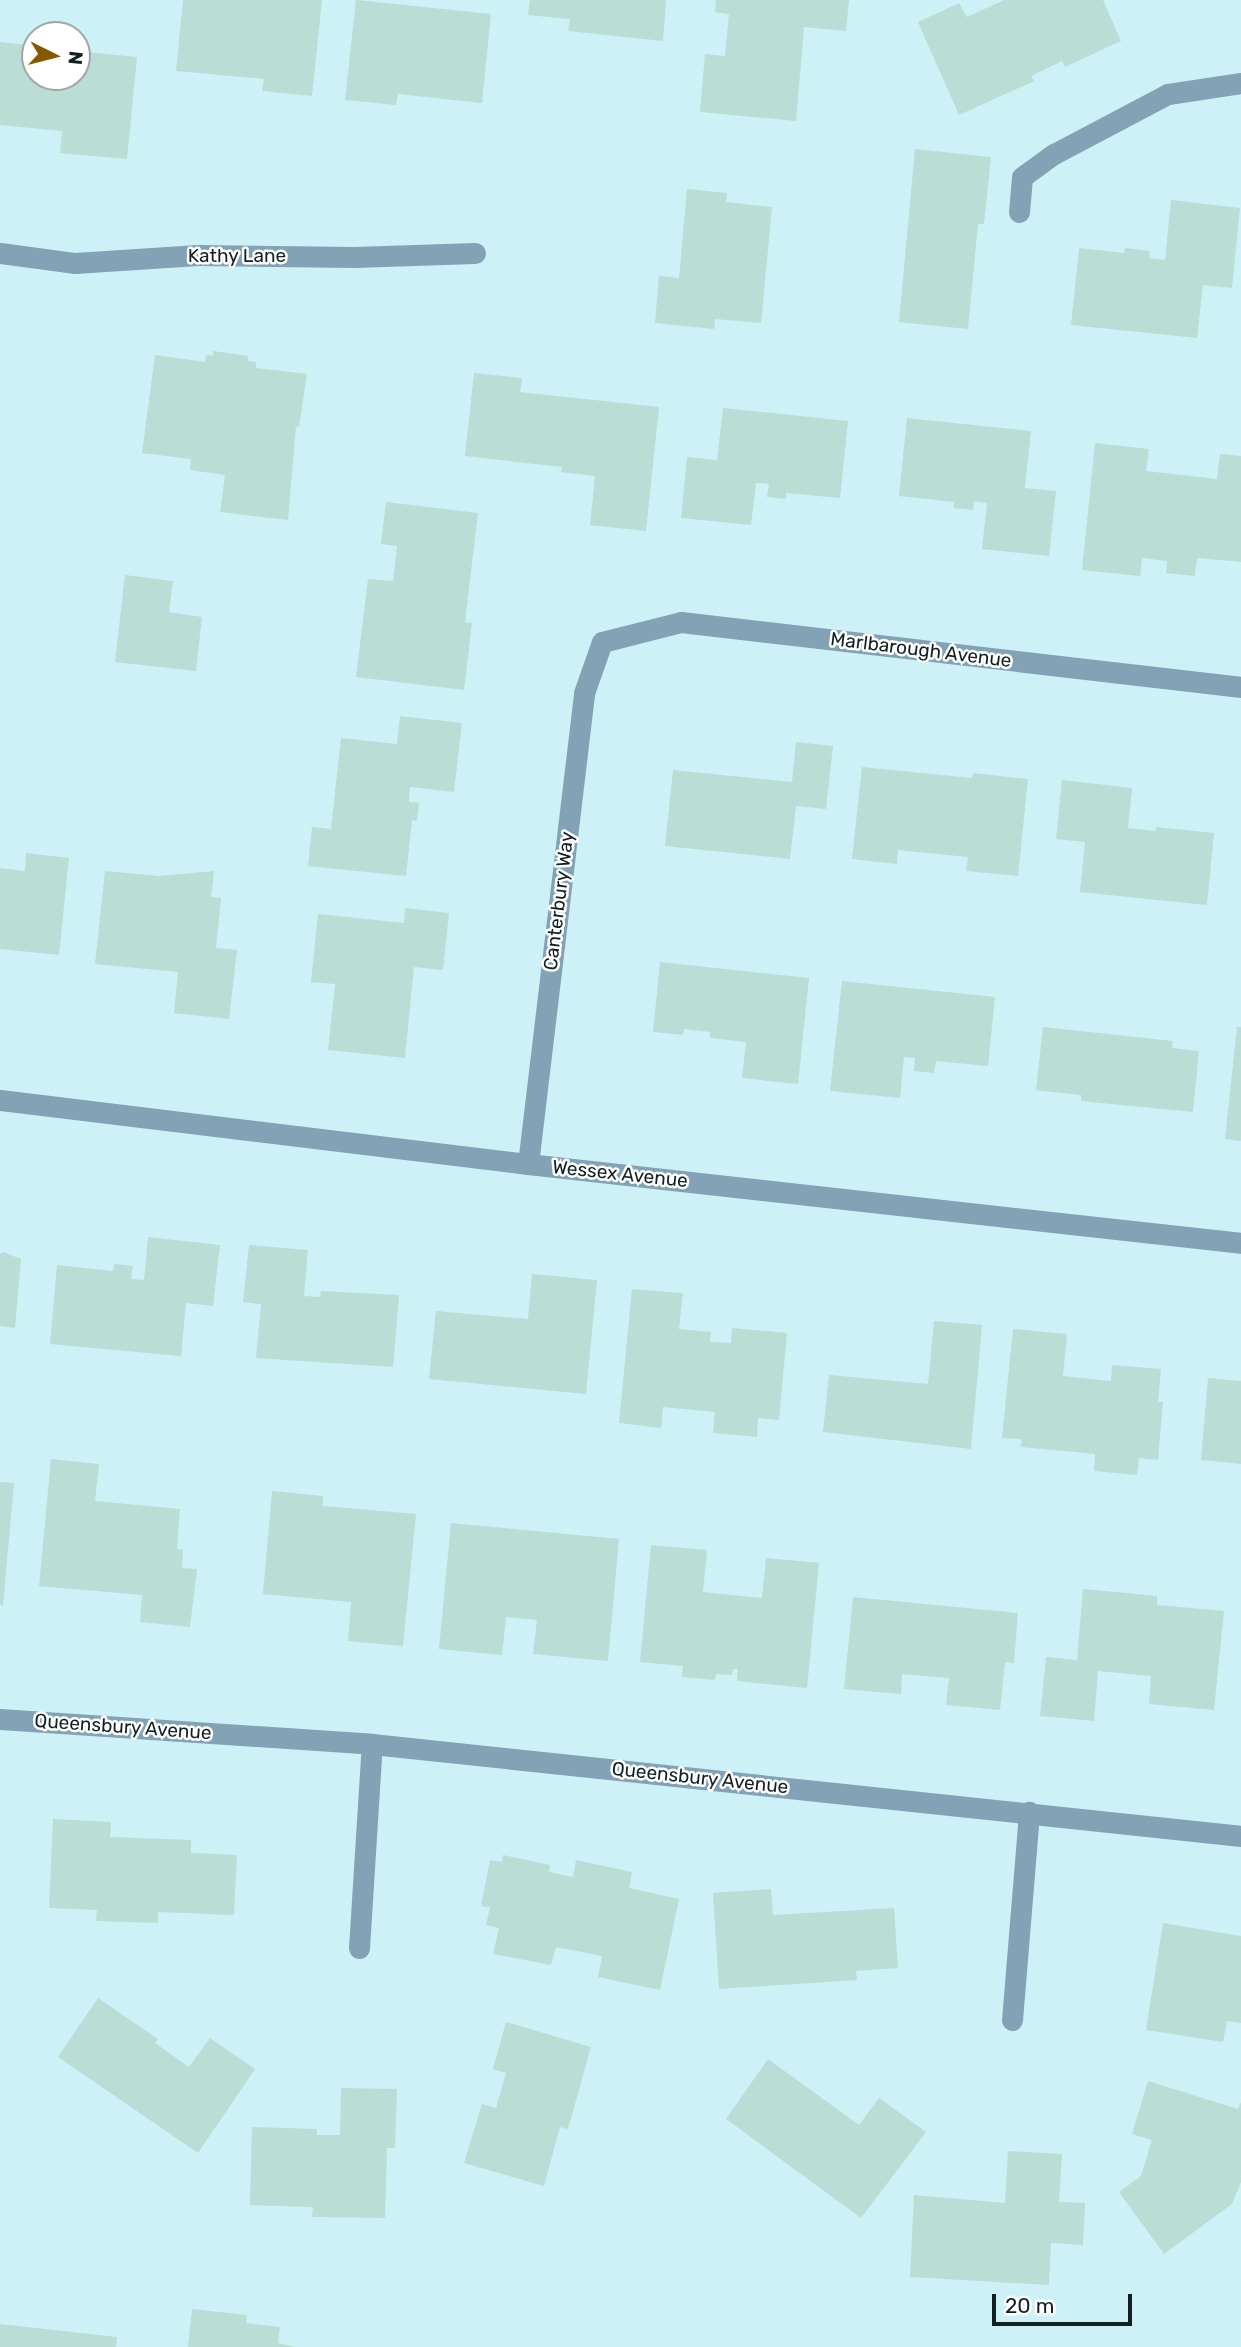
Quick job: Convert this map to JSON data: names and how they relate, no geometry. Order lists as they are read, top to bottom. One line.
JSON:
{"streets":{"street":["Kathy Lane","Marlbarough Avenue","Canterbury Way","Wessex Avenue","Queensbury Avenue"]},"crossings":[["Marlbarough Avenue","Canterbury Way"],["Canterbury Way","Wessex Avenue"]],"scale_bar":"20 m","north":"right"}
